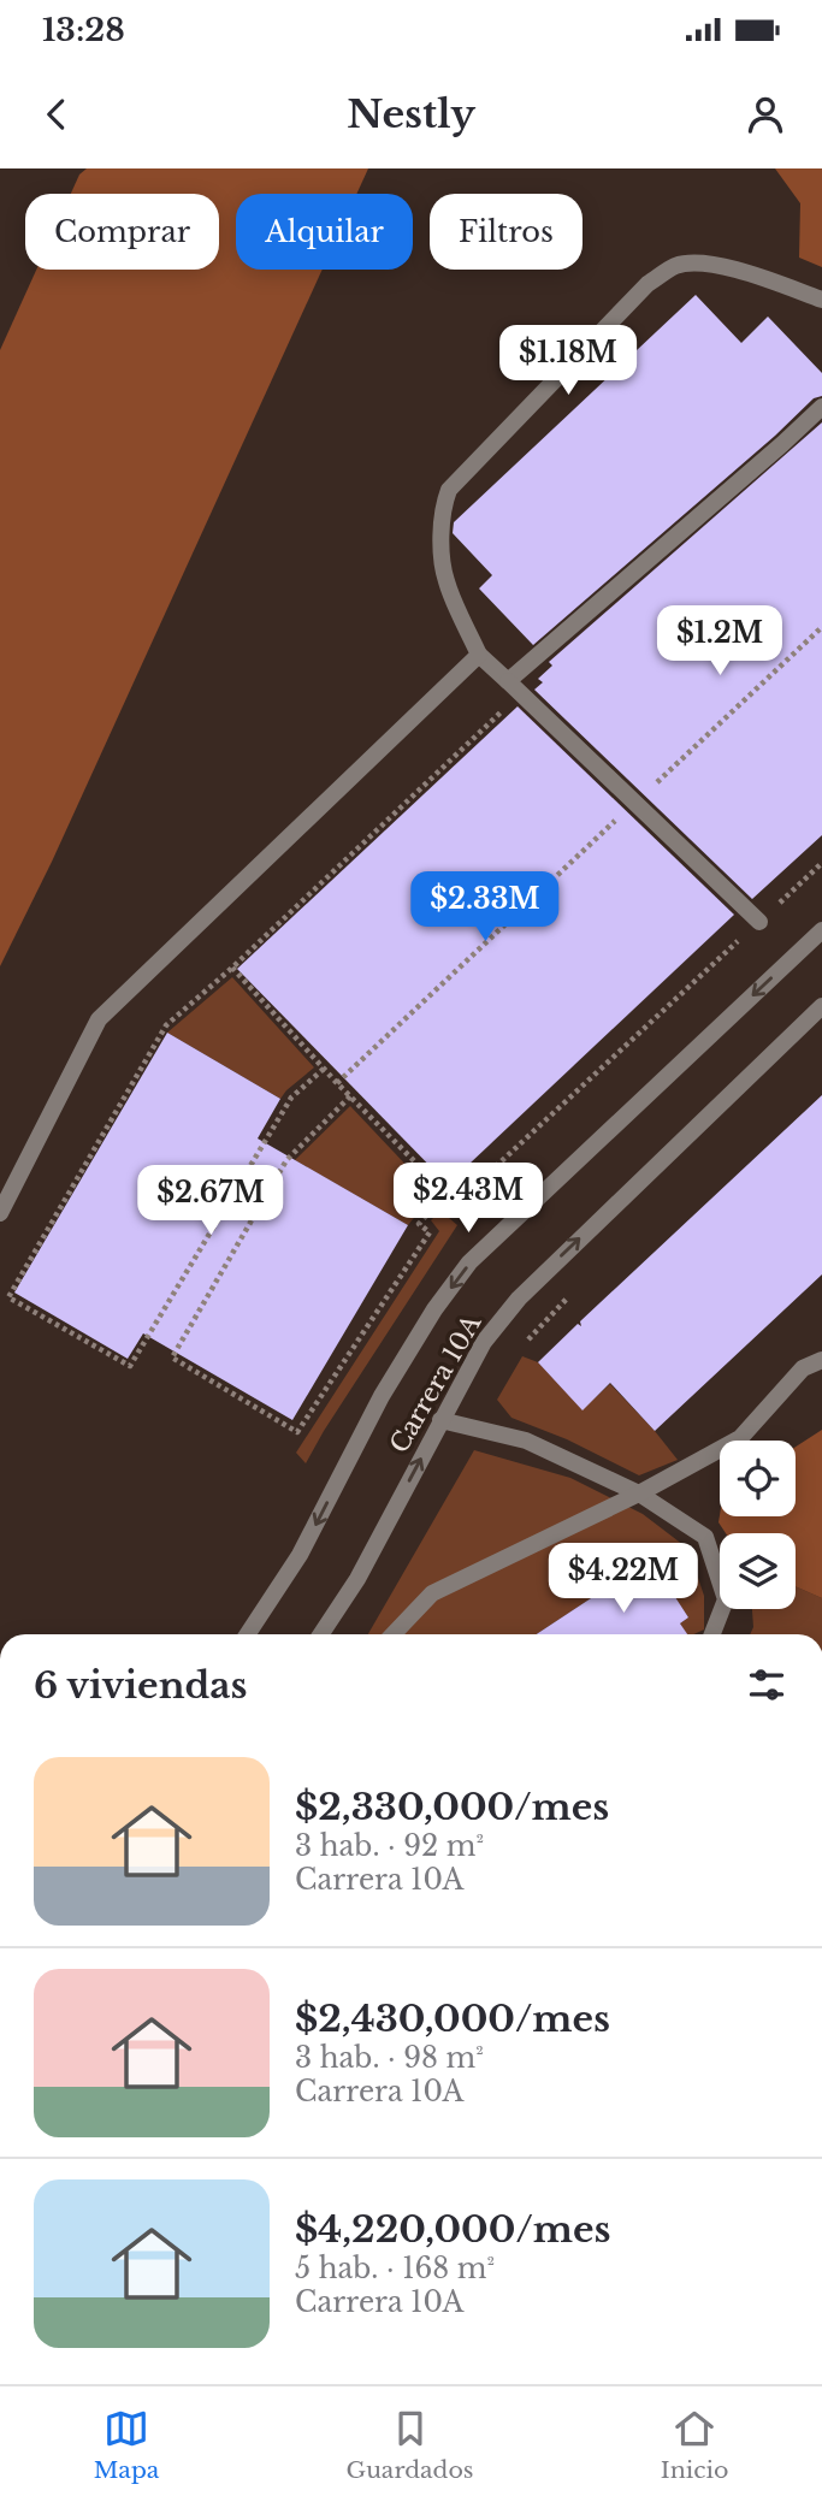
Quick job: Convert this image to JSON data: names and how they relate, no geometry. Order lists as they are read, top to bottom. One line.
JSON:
{"streets":{"street":["Carrera 10A"]},"page":{"status":"13:28","header":"Nestly","chip":["Comprar","Alquilar","Filtros"],"price":["$1.18M","$1.2M","$2.33M","$2.43M","$2.67M","$4.22M"],"heading":"6 viviendas","list":[{"name":"$2,330,000/mes","note":"3 hab. · 92 m² · Carrera 10A"},{"name":"$2,430,000/mes","note":"3 hab. · 98 m² · Carrera 10A"},{"name":"$4,220,000/mes","note":"5 hab. · 168 m² · Carrera 10A"}],"tabs":["Mapa","Guardados","Inicio"]}}
